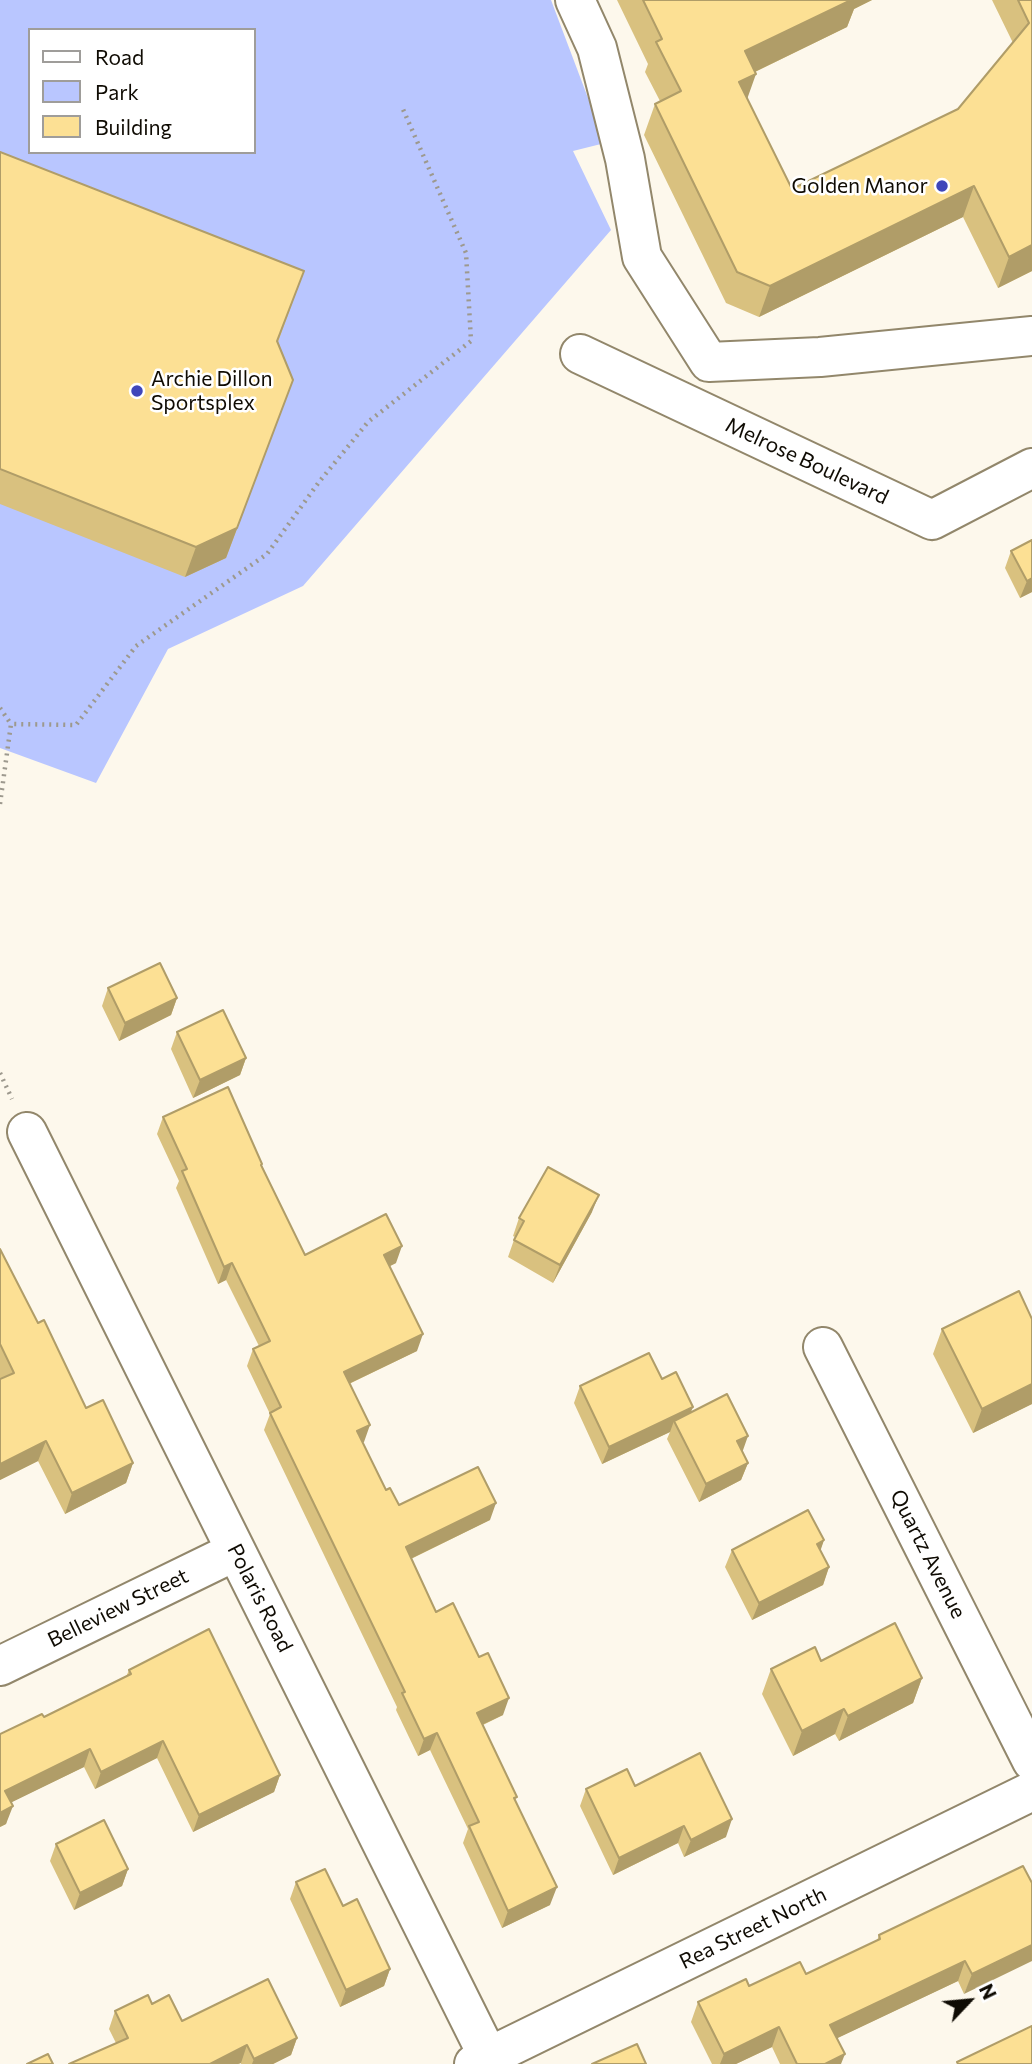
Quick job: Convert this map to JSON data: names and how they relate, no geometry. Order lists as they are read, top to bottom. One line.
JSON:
{"streets":{"street":["Melrose Boulevard","Quartz Avenue","Polaris Road","Belleview Street","Rea Street North"]},"crossings":[["Polaris Road","Belleview Street"],["Polaris Road","Rea Street North"]],"places":["Golden Manor","Archie Dillon Sportsplex"],"legend":["Road","Park","Building"],"north":"top right"}
